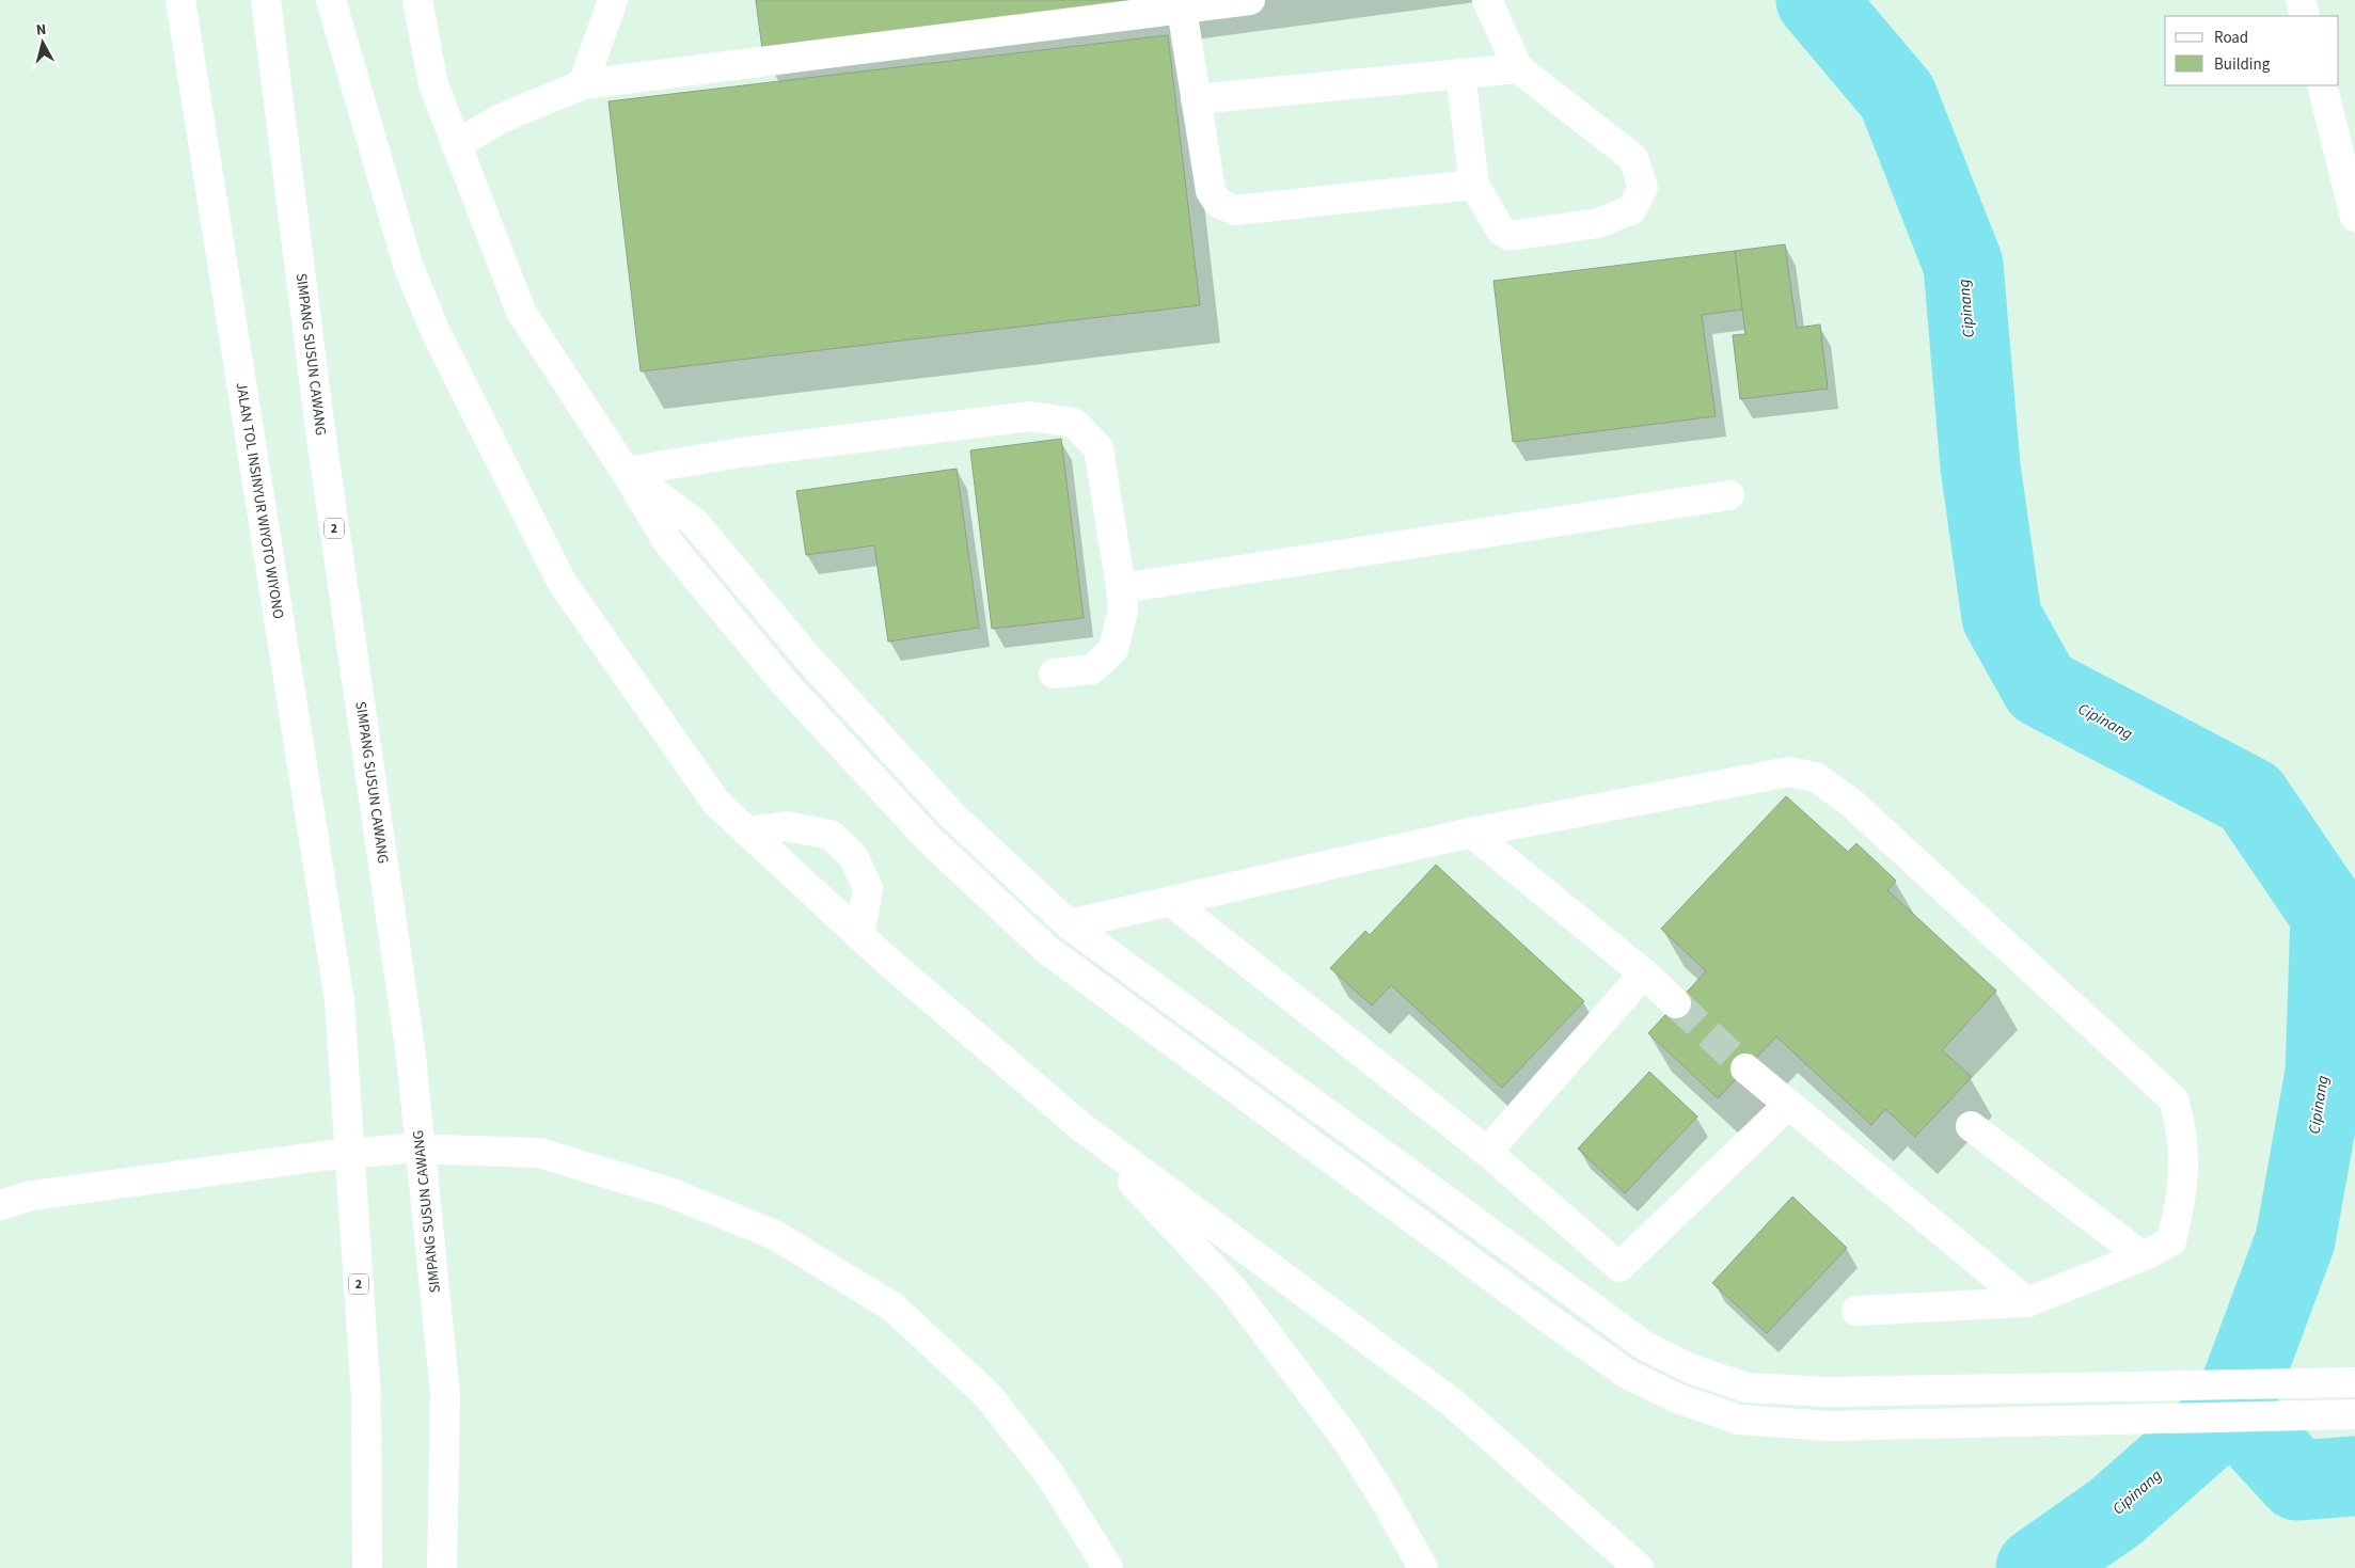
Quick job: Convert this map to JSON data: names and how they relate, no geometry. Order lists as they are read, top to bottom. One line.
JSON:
{"streets":{"main road":["SIMPANG SUSUN CAWANG","JALAN TOL INSINYUR WIYOTO WIYONO","2"]},"water":["Cipinang"],"legend":["Road","Building"],"north":"top"}
